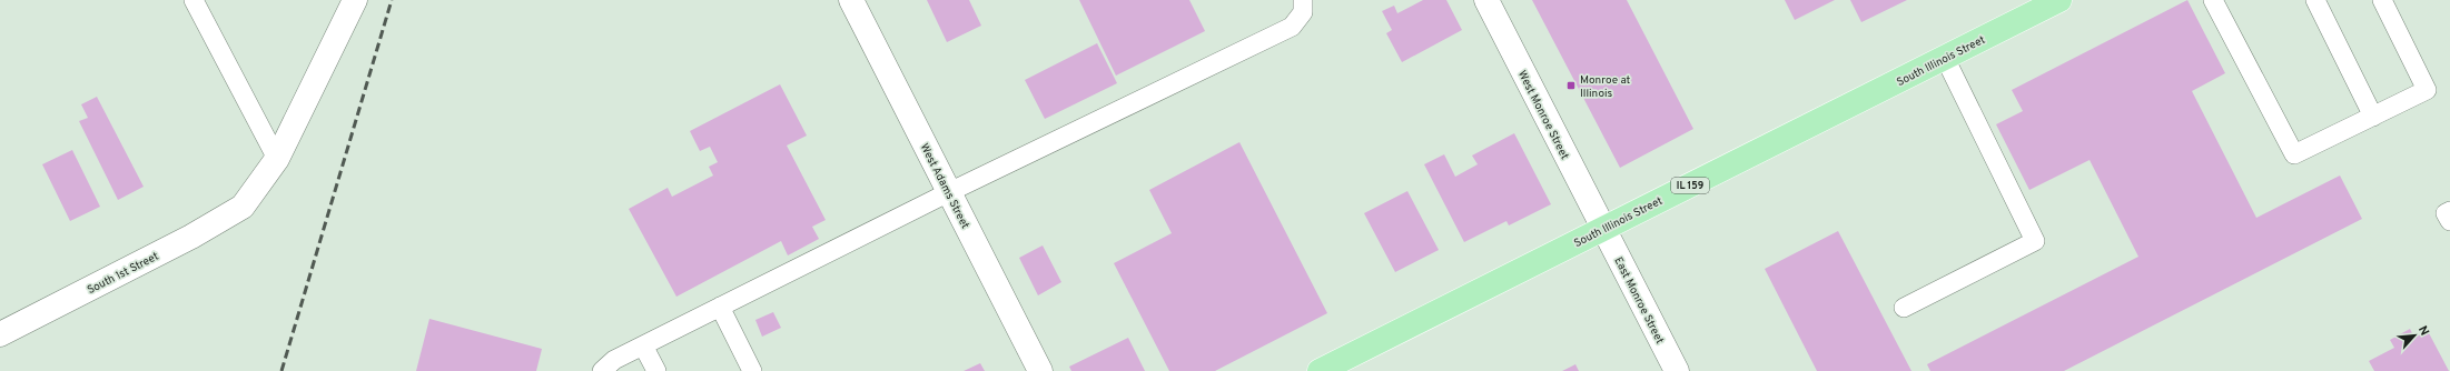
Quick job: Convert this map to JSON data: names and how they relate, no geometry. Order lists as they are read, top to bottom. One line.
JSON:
{"streets":{"main road":["South Illinois Street","IL 159"],"street":["West Monroe Street","West Adams Street","South 1st Street","East Monroe Street"]},"crossings":[["South Illinois Street","West Monroe Street"],["South Illinois Street","East Monroe Street"],["West Monroe Street","East Monroe Street"]],"places":{"transit":["Monroe at Illinois"]},"north":"top right"}
